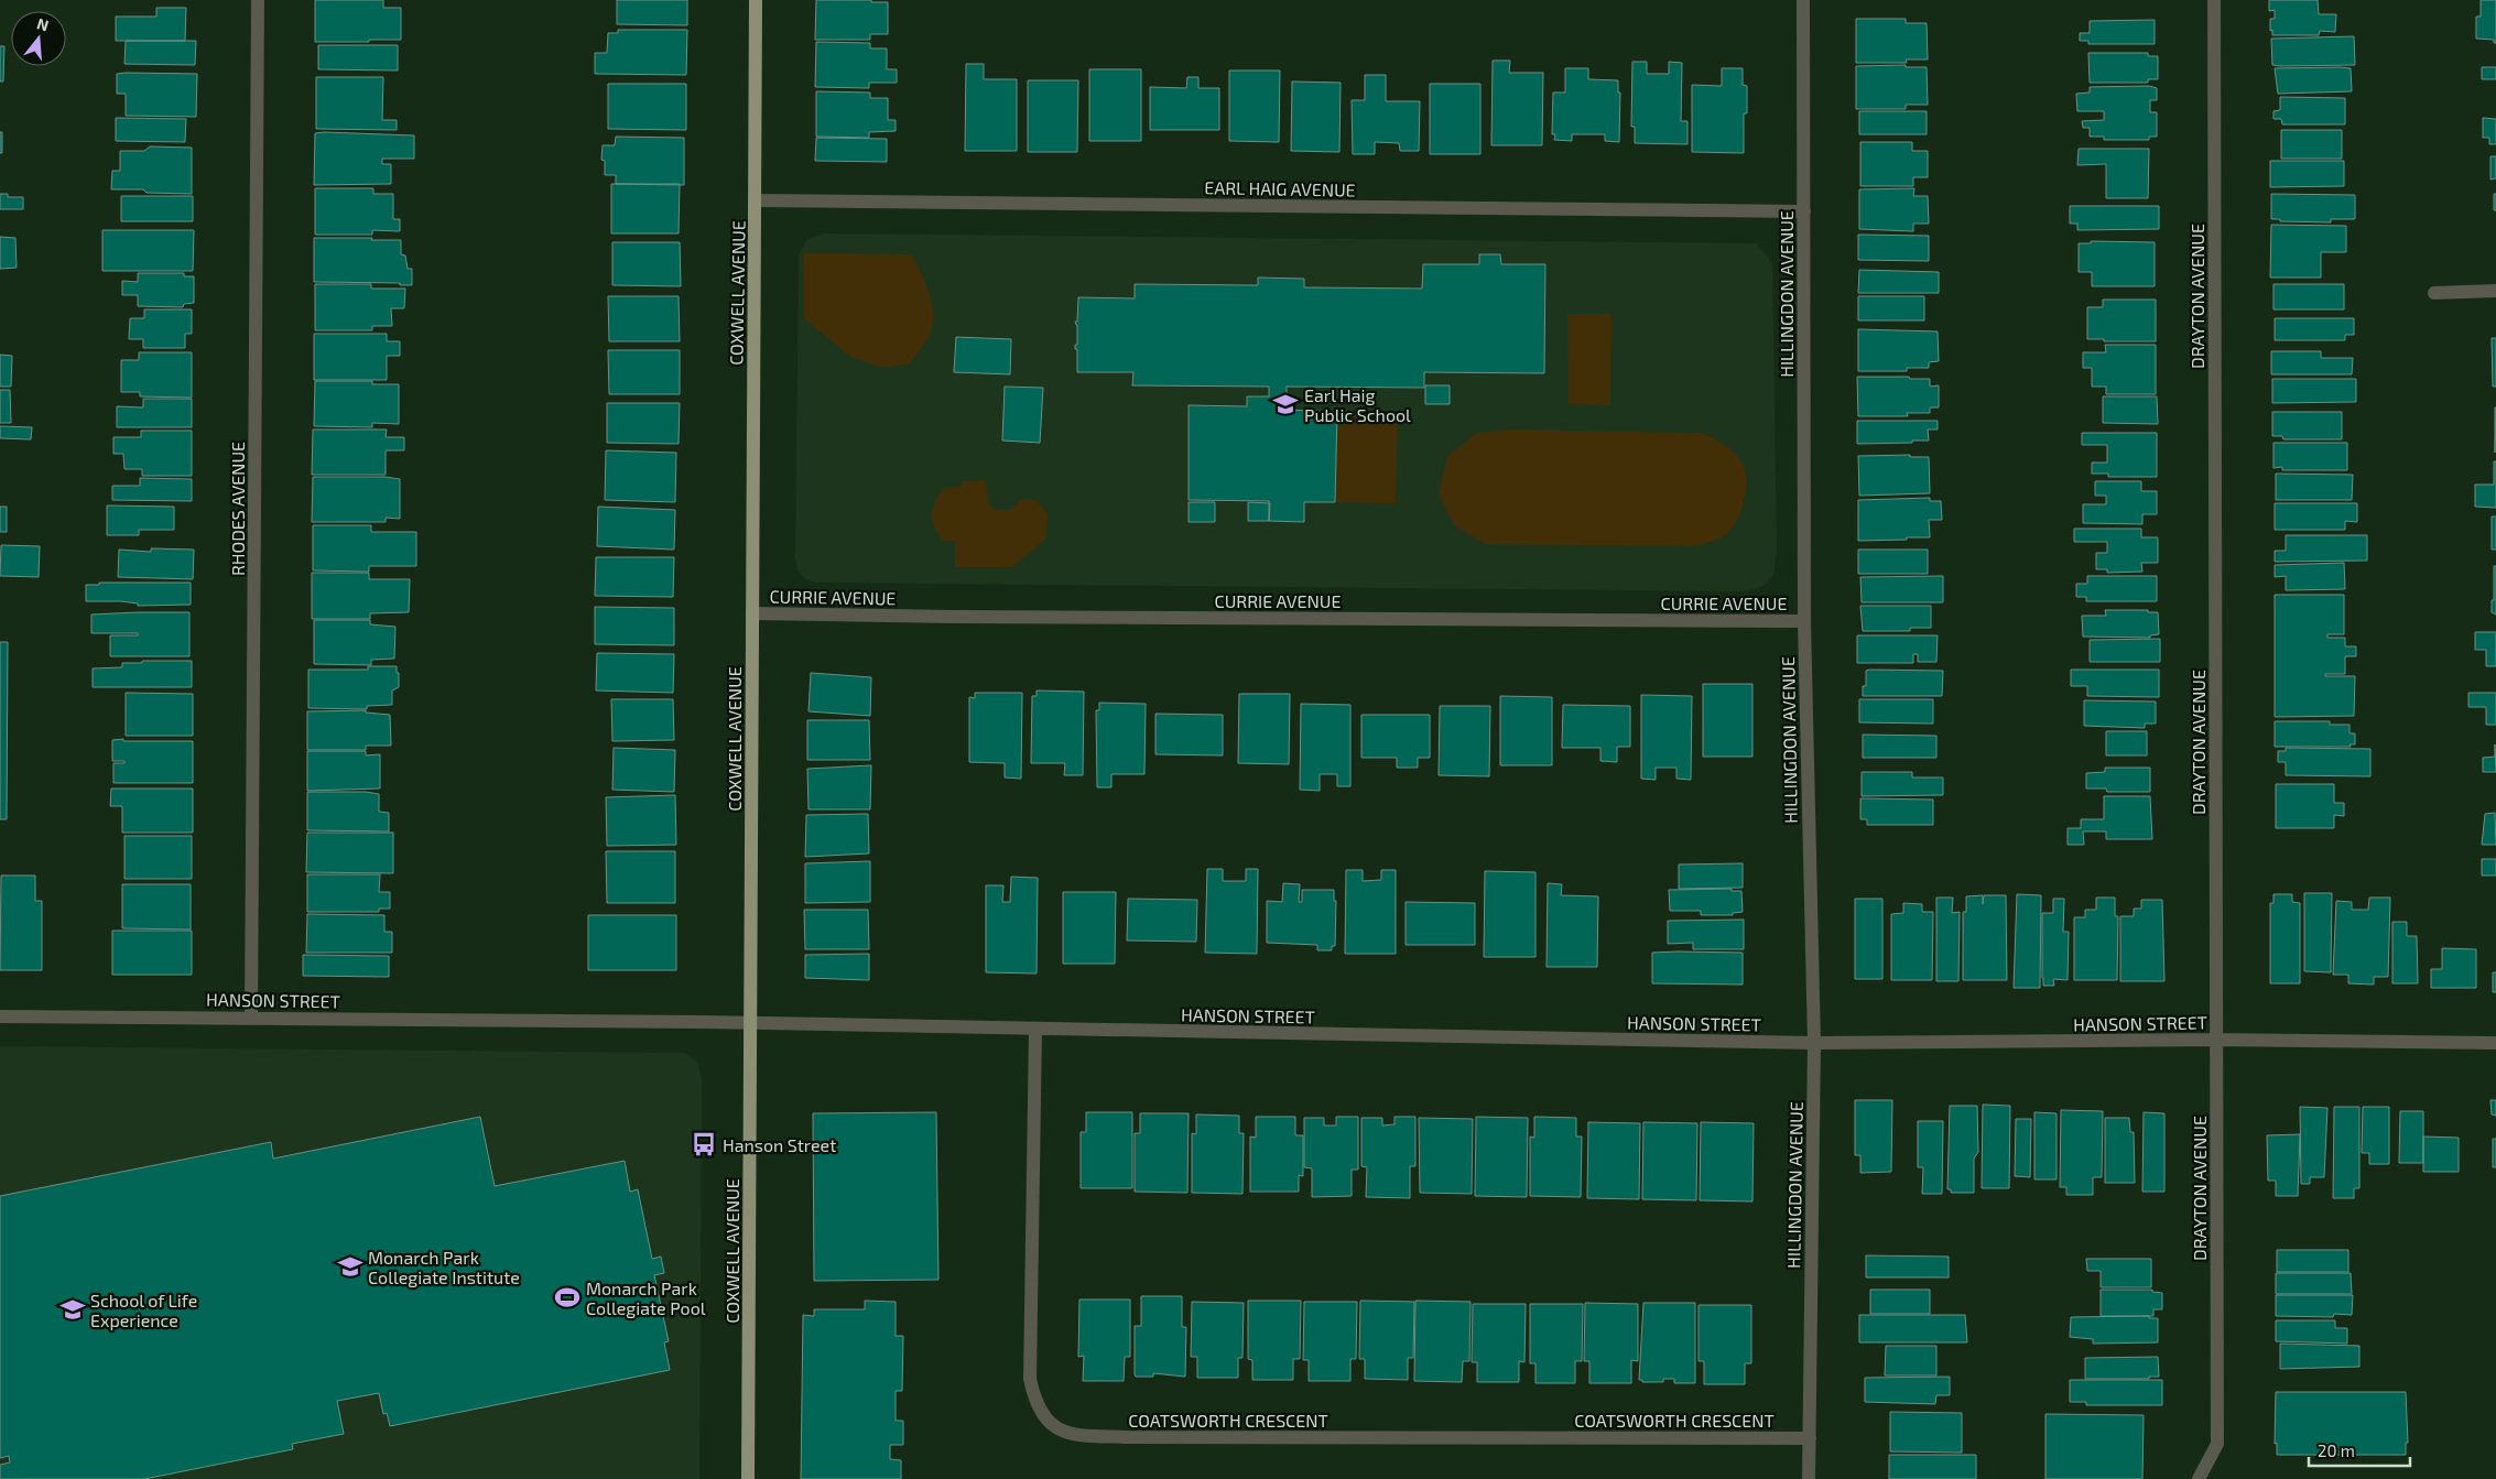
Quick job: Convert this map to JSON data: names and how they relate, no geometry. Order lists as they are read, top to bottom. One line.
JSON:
{"streets":{"main road":["COXWELL AVENUE"],"street":["EARL HAIG AVENUE","HILLINGDON AVENUE","DRAYTON AVENUE","RHODES AVENUE","CURRIE AVENUE","HANSON STREET","COATSWORTH CRESCENT"]},"crossings":[["EARL HAIG AVENUE","COXWELL AVENUE"],["EARL HAIG AVENUE","HILLINGDON AVENUE"],["COXWELL AVENUE","CURRIE AVENUE"],["COXWELL AVENUE","HANSON STREET"],["HILLINGDON AVENUE","CURRIE AVENUE"],["HILLINGDON AVENUE","HANSON STREET"],["HILLINGDON AVENUE","COATSWORTH CRESCENT"],["DRAYTON AVENUE","HANSON STREET"],["RHODES AVENUE","HANSON STREET"],["HANSON STREET","COATSWORTH CRESCENT"]],"places":{"school or university":["Earl Haig Public School","Monarch Park Collegiate Institute","School of Life Experience"],"bus stop":["Hanson Street"],"sports":["Monarch Park Collegiate Pool"]},"scale_bar":"20 m","north":"top"}
